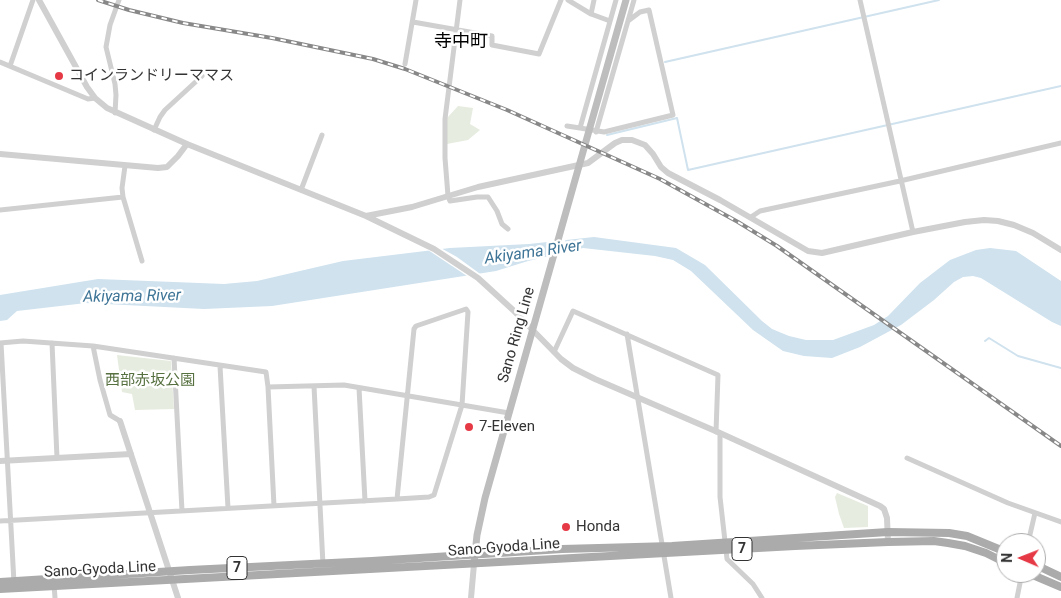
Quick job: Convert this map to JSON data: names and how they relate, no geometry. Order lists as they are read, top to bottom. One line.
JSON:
{"streets":{"main road":["Sano Ring Line","Sano-Gyoda Line","7"]},"crossings":[["Sano Ring Line","Sano-Gyoda Line"]],"districts":["寺中町"],"water":["Akiyama River"],"parks":["西部赤坂公園"],"places":["コインランドリーママス","7-Eleven","Honda"],"north":"left"}
